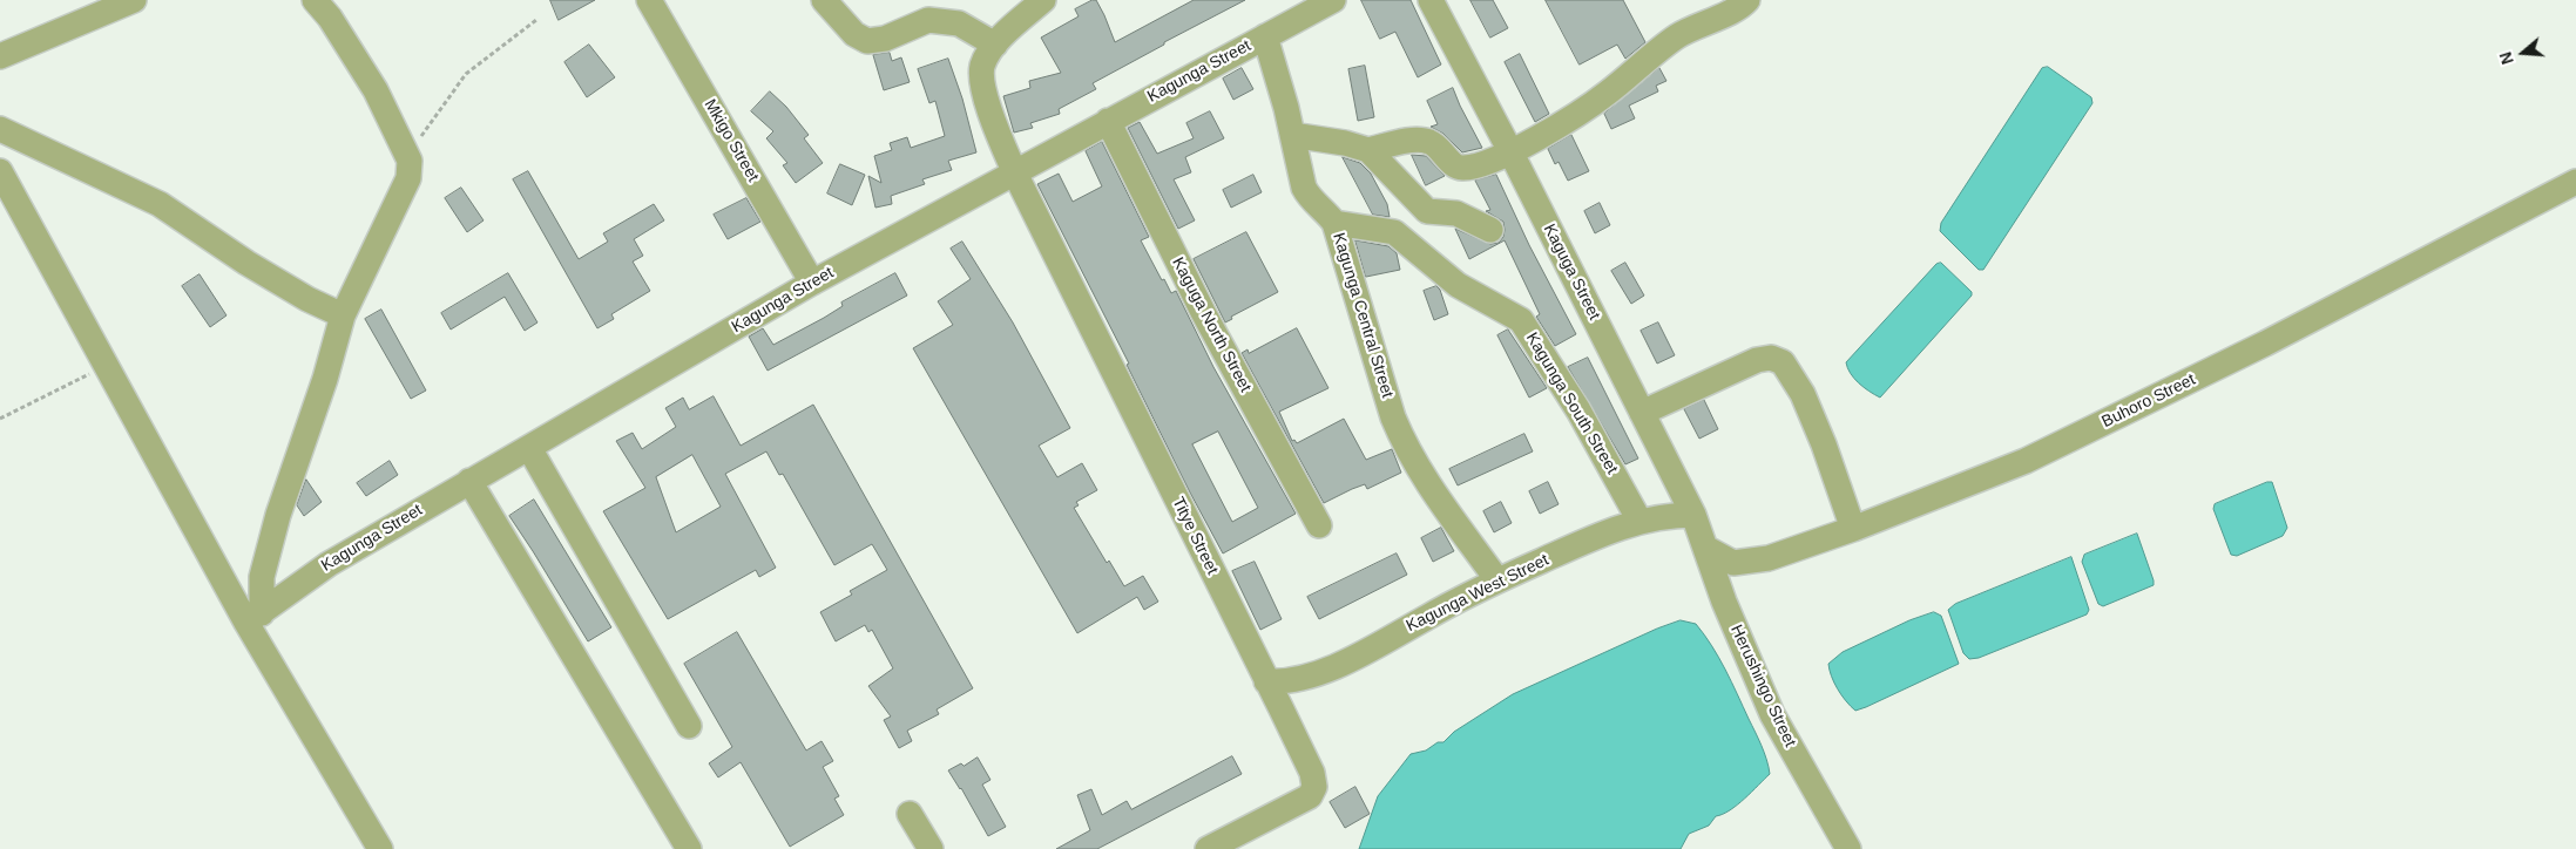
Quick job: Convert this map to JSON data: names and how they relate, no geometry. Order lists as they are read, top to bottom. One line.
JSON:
{"streets":{"street":["Kagunga Street","Mkigo Street","Kaguga Street","Kagunga Central Street","Kaguga North Street","Buhoro Street","Kagunga South Street","Titye Street","Kagunga West Street","Herushingo Street"]},"crossings":[["Kagunga Street","Mkigo Street"],["Kagunga Street","Kagunga Central Street"],["Kagunga Street","Kaguga North Street"],["Kagunga Street","Titye Street"],["Kaguga Street","Buhoro Street"],["Kaguga Street","Kagunga West Street"],["Kaguga Street","Herushingo Street"],["Kagunga Central Street","Kagunga South Street"],["Kagunga Central Street","Kagunga West Street"],["Buhoro Street","Herushingo Street"],["Kagunga South Street","Kagunga West Street"],["Titye Street","Kagunga West Street"]],"north":"left"}
